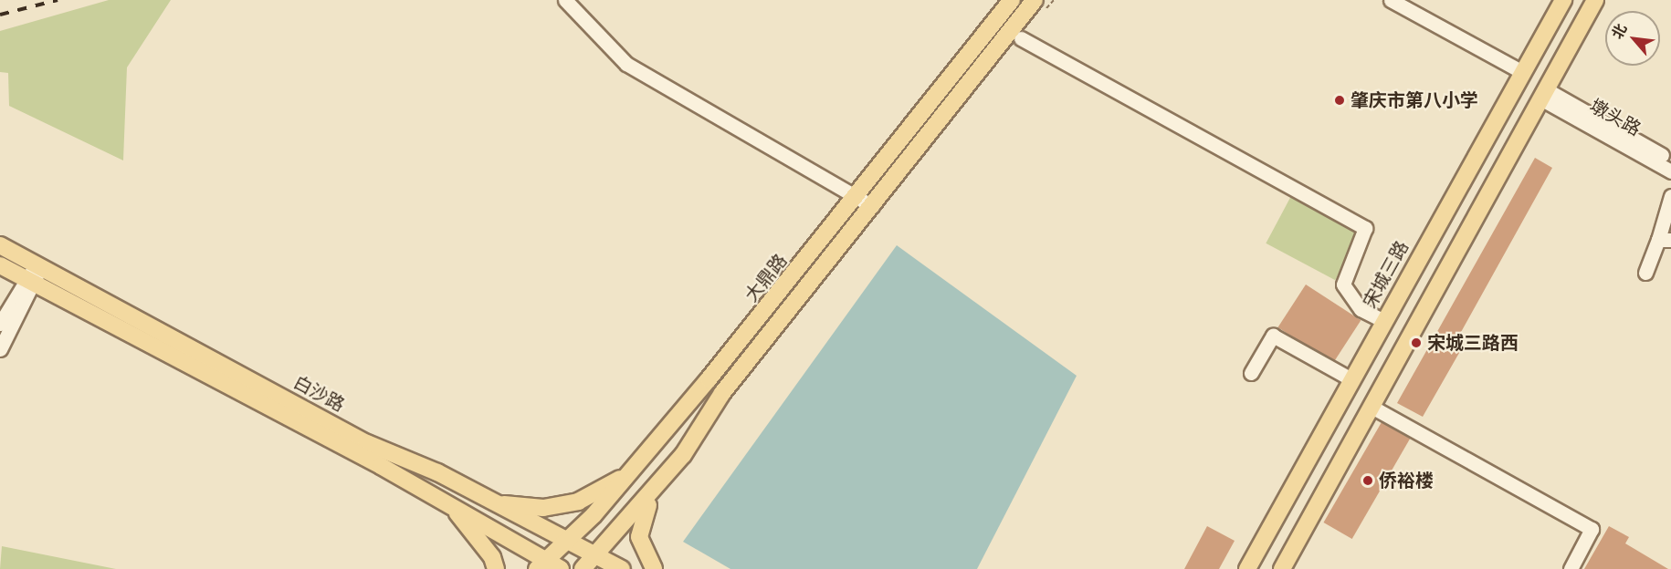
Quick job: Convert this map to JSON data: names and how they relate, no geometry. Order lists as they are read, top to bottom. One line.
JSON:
{"streets":{"main road":["宋城三路","大鼎路","白沙路"],"street":["墩头路"]},"crossings":[["大鼎路","白沙路"]],"places":["肇庆市第八小学","宋城三路西","侨裕楼"],"north":"top left"}
